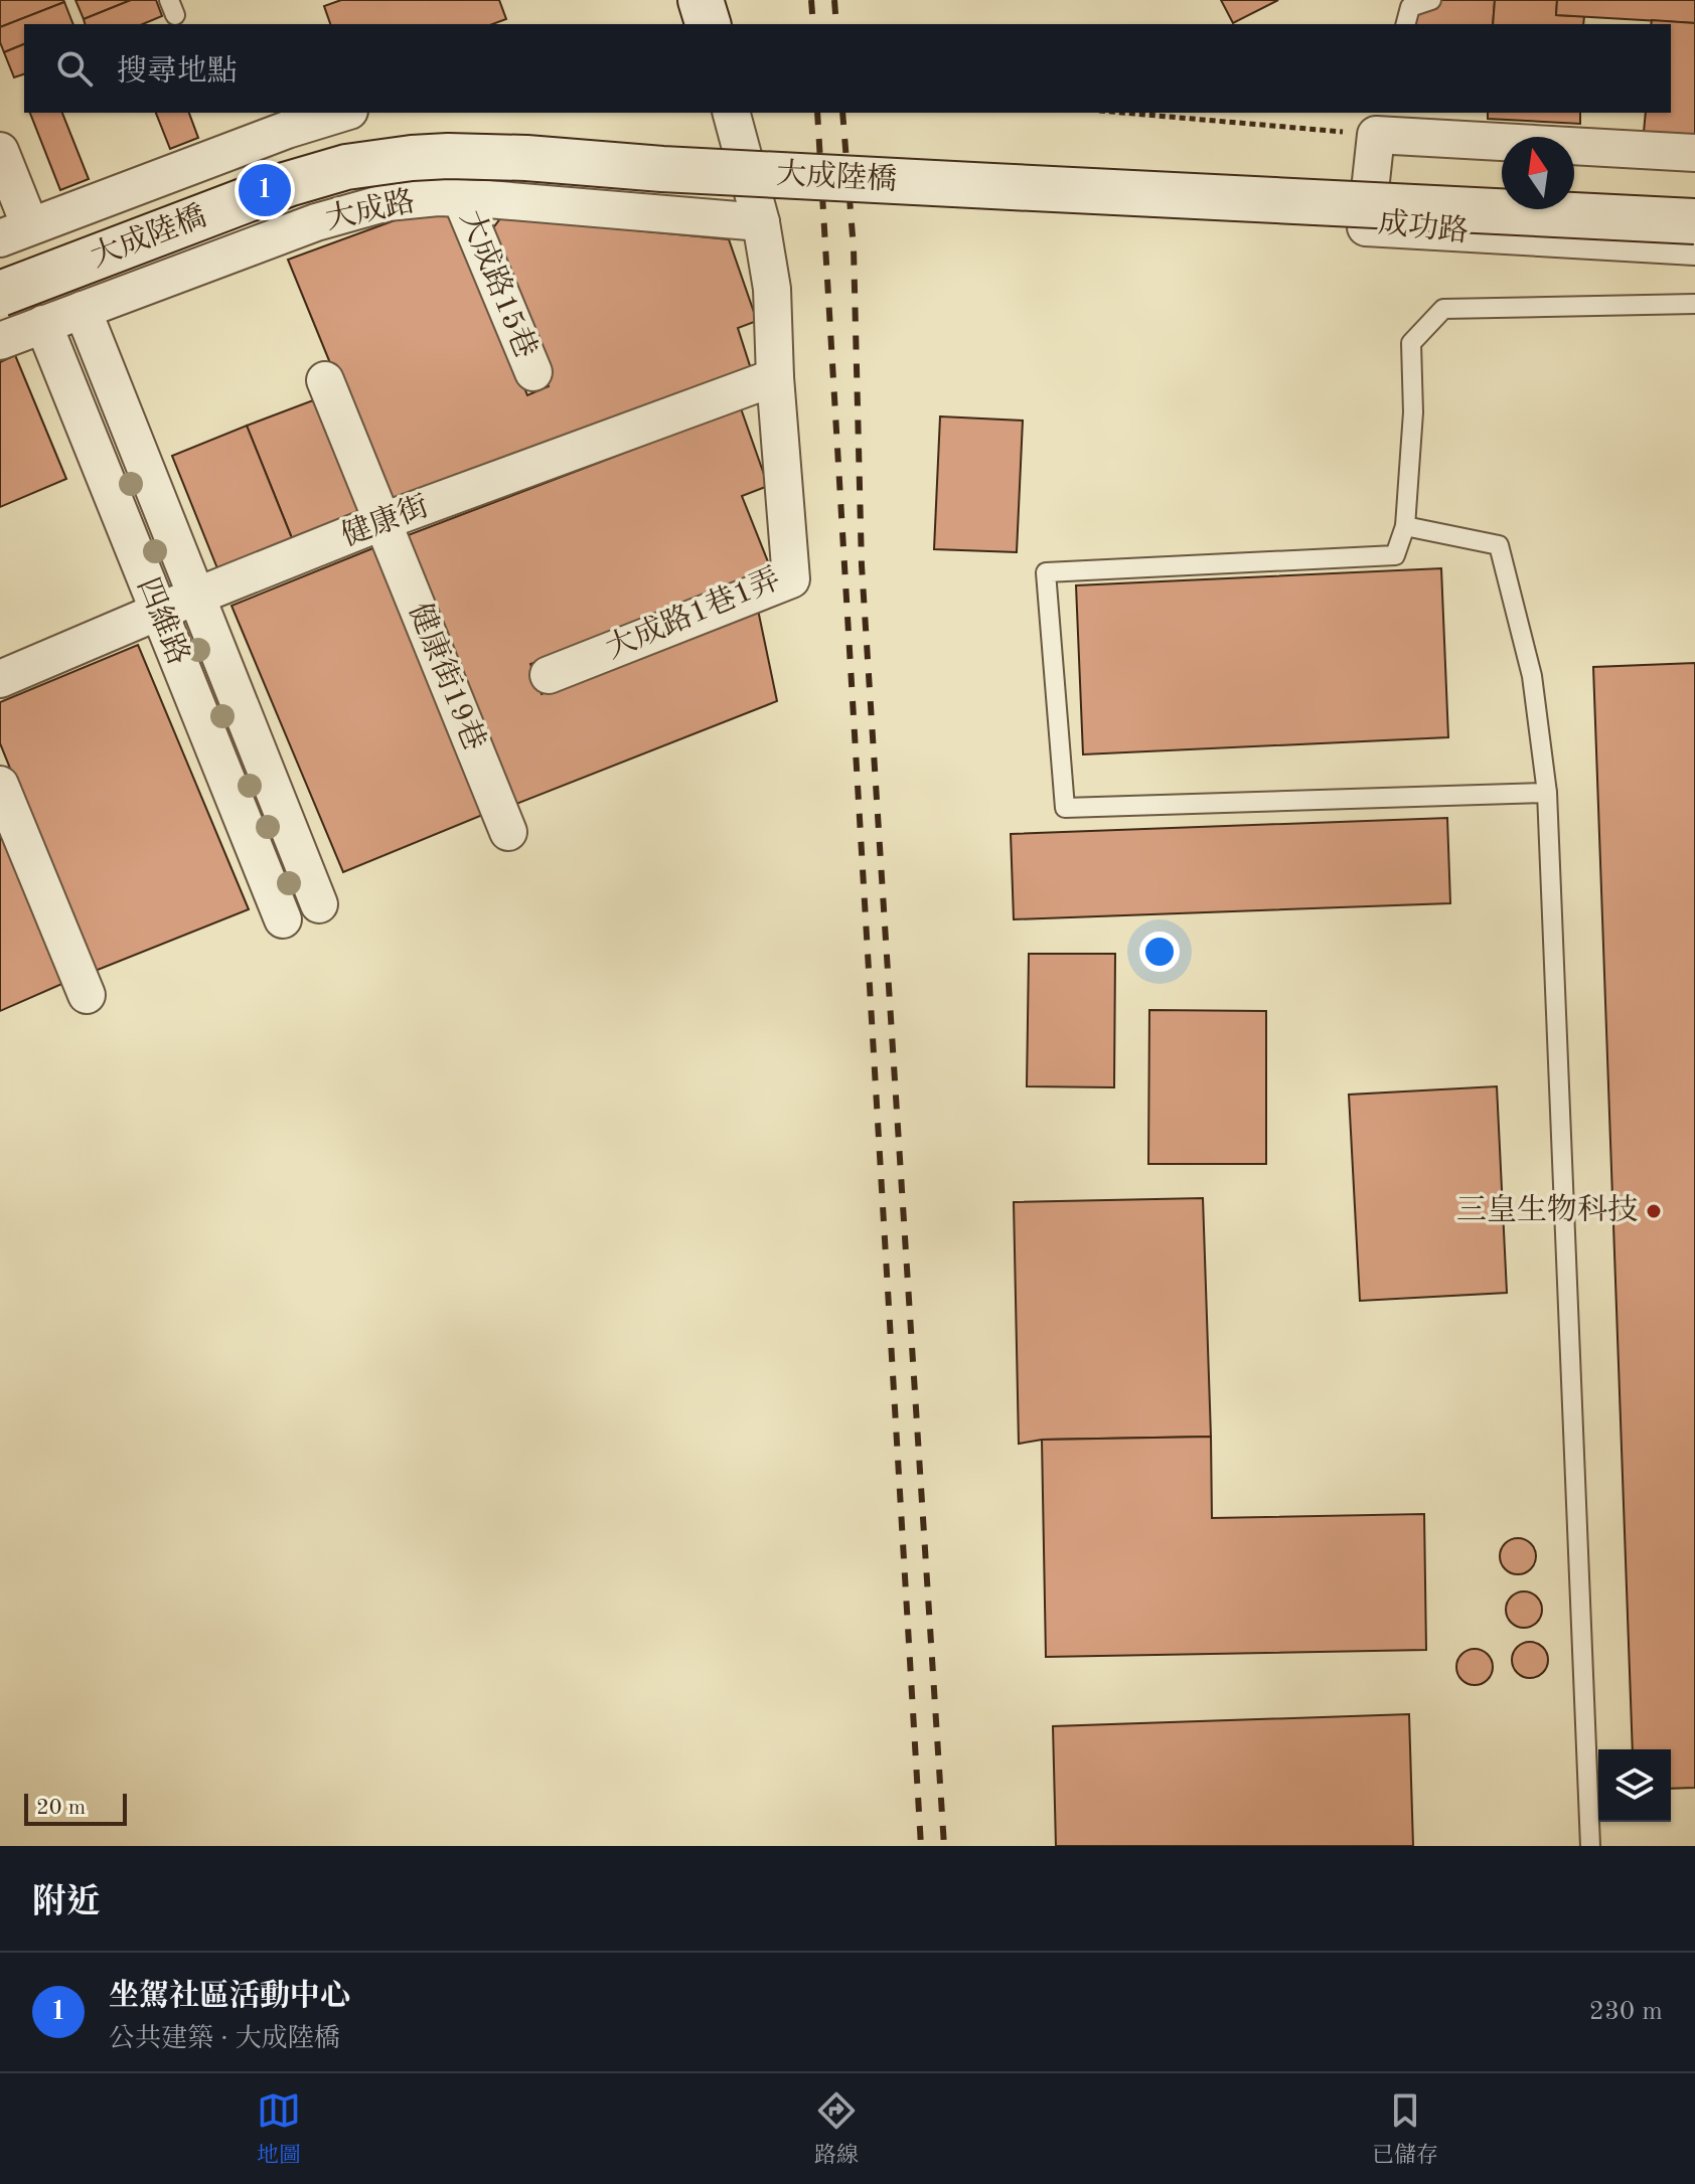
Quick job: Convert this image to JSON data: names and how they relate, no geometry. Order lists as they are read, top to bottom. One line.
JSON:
{"streets":{"main road":["大成陸橋"],"street":["大成路","成功路","大成路15巷","健康街","大成路1巷1弄","四維路","健康街19巷"]},"crossings":[["大成路","大成路15巷"],["大成路","四維路"],["健康街","大成路1巷1弄"],["健康街","四維路"],["健康街","健康街19巷"]],"places":["三皇生物科技"],"scale_bar":"20 m","north":"top","page":{"search":"搜尋地點","pins":"1","scale":"20 m","heading":"附近","list":[{"mark":"1","name":"坐駕社區活動中心","note":"公共建築 · 大成陸橋","value":"230 m"}],"nav":["地圖","路線","已儲存"]}}
